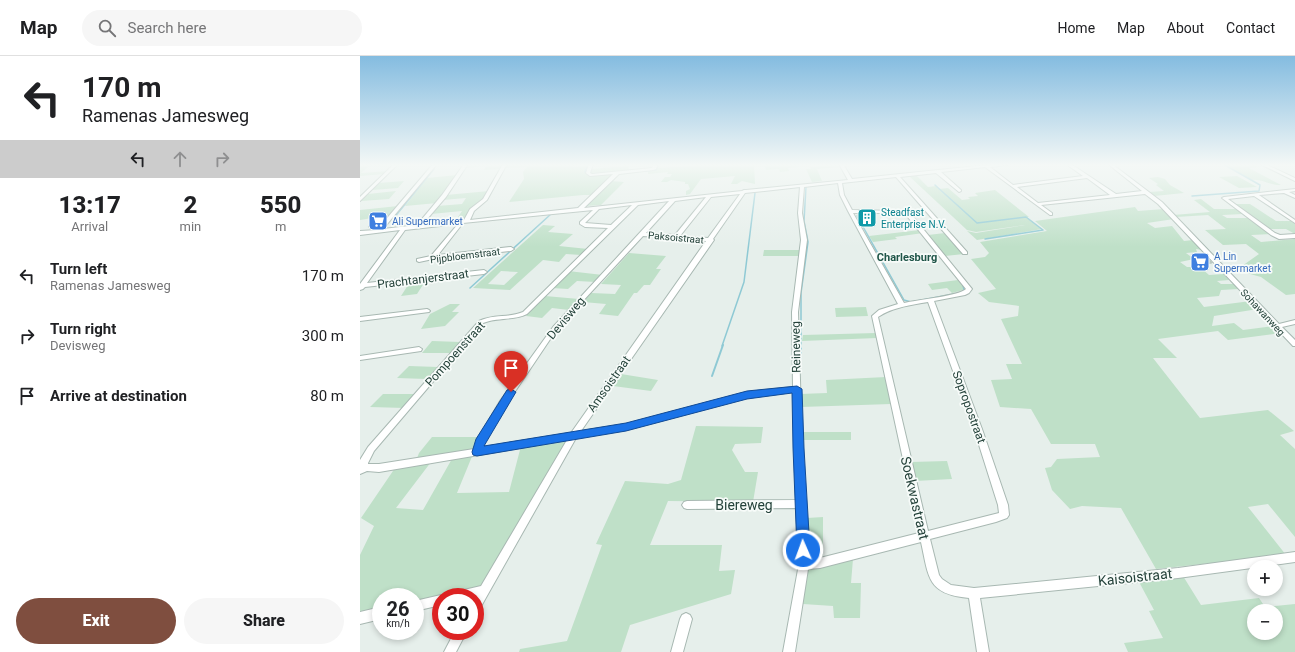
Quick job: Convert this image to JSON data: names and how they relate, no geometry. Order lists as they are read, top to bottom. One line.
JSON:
{"streets":{"street":["Paksoistraat","Pijpbloemstraat","Prachtanjerstraat","Sohawanweg","Devisweg","Reineweg","Pompoenstraat","Amsoistraat","Sopropostraat","Soekwastraat","Biereweg","Kaisoistraat"]},"crossings":[["Paksoistraat","Devisweg"],["Paksoistraat","Amsoistraat"],["Reineweg","Biereweg"],["Sopropostraat","Soekwastraat"],["Soekwastraat","Kaisoistraat"]],"districts":["Charlesburg"],"places":{"building":["Steadfast Enterprise N.V."],"supermarket":["Ali Supermarket","A Lin Supermarket"]},"page":{"header":"Map","search":"Search here","nav":["Home","Map","About","Contact"],"turn":["170 m","Ramenas Jamesweg"],"eta":["13:17","Arrival","2","min","550","m"],"list":[{"name":"Turn left","note":"Ramenas Jamesweg","value":"170 m"},{"name":"Turn right","note":"Devisweg","value":"300 m"},{"name":"Arrive at destination","value":"80 m"}],"map_buttons":["+","−"],"speed":"26 km/h","limit":"30","buttons":["Exit","Share"]}}
